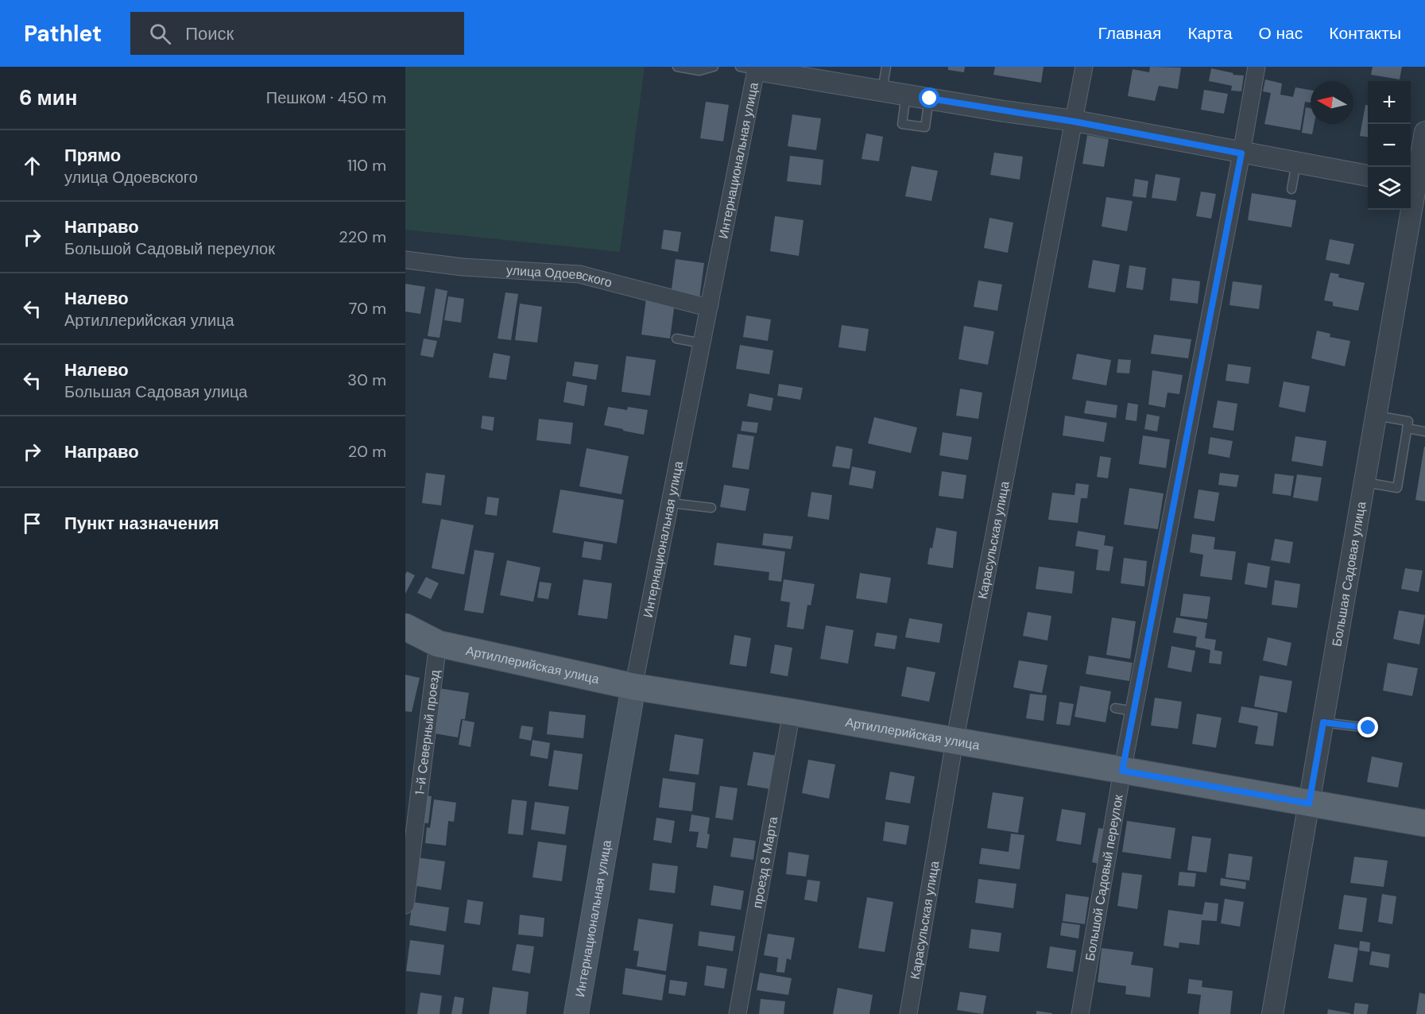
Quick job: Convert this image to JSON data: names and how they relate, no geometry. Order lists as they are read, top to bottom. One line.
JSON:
{"streets":{"main road":["Интернациональная улица","Артиллерийская улица"],"street":["улица Одоевского","Карасульская улица","Большая Садовая улица","1-й Северный проезд","проезд 8 Марта","Большой Садовый переулок"]},"crossings":[["Интернациональная улица","улица Одоевского"],["Интернациональная улица","Артиллерийская улица"],["Карасульская улица","Артиллерийская улица"],["Большая Садовая улица","Артиллерийская улица"],["Артиллерийская улица","1-й Северный проезд"],["Артиллерийская улица","проезд 8 Марта"],["Артиллерийская улица","Большой Садовый переулок"]],"north":"left","page":{"header":"Pathlet","search":"Поиск","nav":["Главная","Карта","О нас","Контакты"],"heading":["6 мин","Пешком · 450 m"],"map_buttons":["+","−"],"list":[["Прямо","улица Одоевского","110 m"],["Направо","Большой Садовый переулок","220 m"],["Налево","Артиллерийская улица","70 m"],["Налево","Большая Садовая улица","30 m"],["Направо","20 m"],"Пункт назначения"]}}
